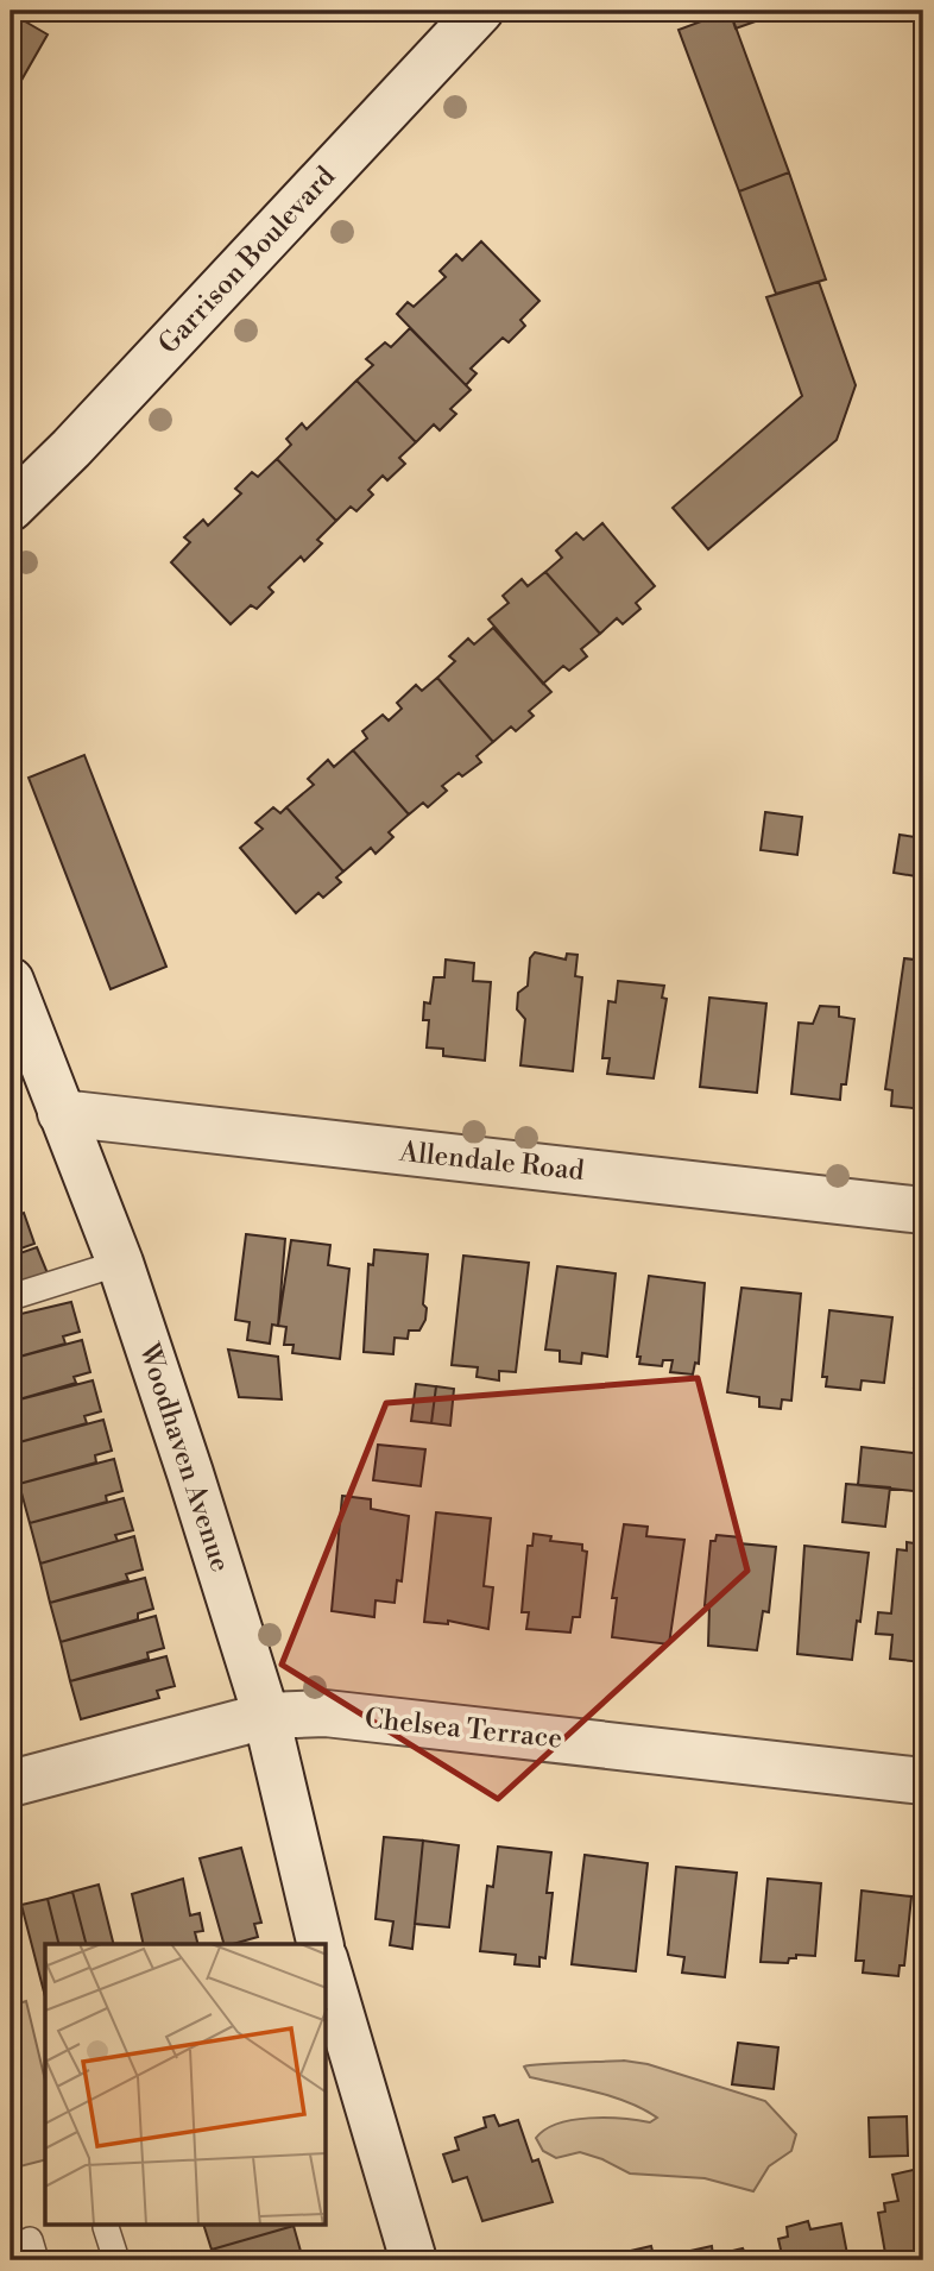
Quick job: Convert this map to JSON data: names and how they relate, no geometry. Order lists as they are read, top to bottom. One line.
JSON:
{"streets":{"street":["Garrison Boulevard","Allendale Road","Woodhaven Avenue","Chelsea Terrace"]},"crossings":[["Allendale Road","Woodhaven Avenue"],["Woodhaven Avenue","Chelsea Terrace"]]}
